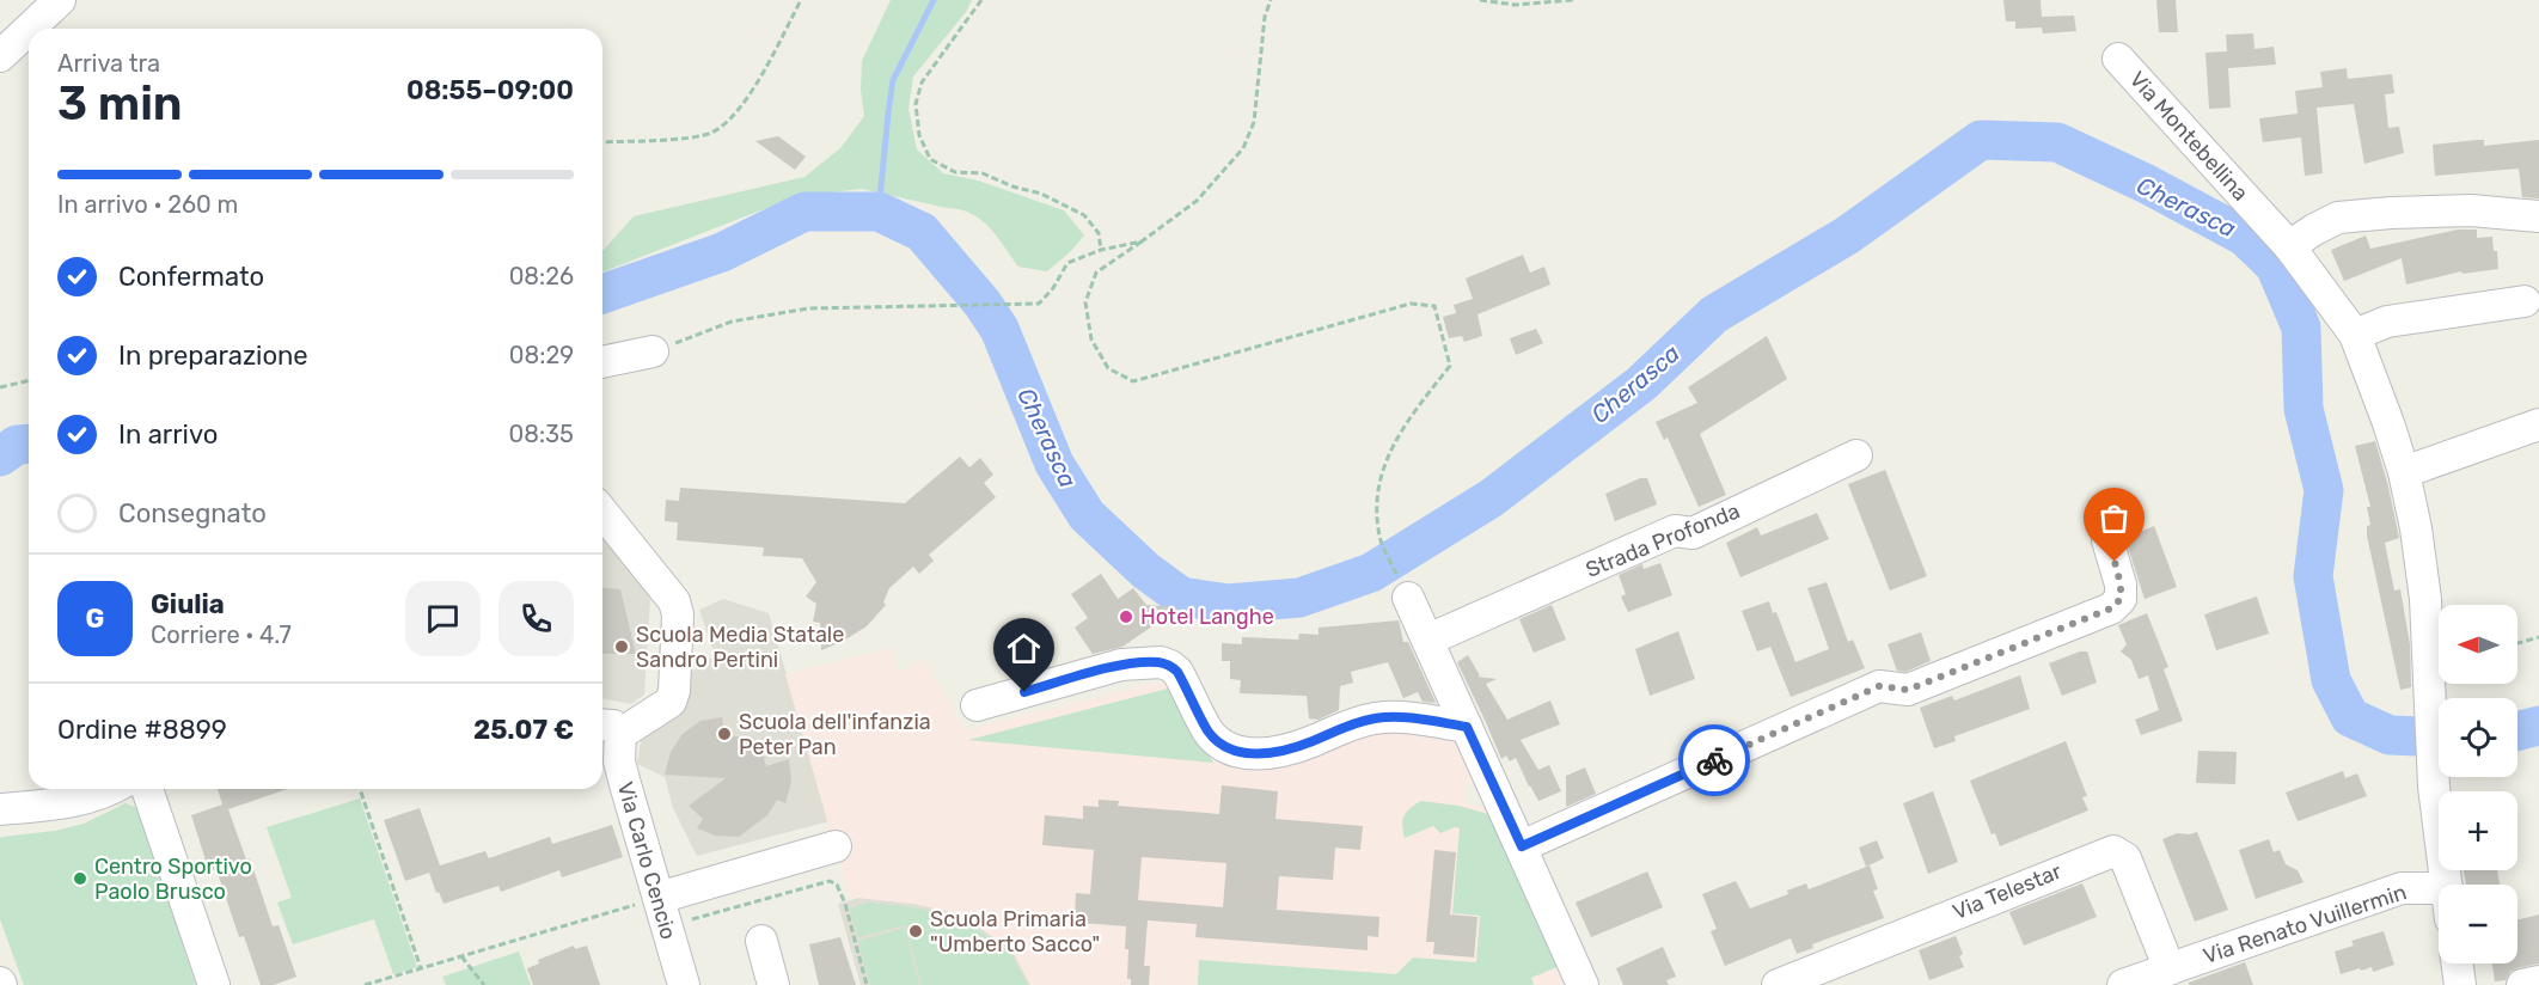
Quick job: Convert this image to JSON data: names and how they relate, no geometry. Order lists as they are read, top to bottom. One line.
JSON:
{"streets":{"street":["Via Montebellina","Strada Profonda","Via Carlo Cencio","Via Telestar","Via Renato Vuillermin"]},"crossings":[["Via Telestar","Via Renato Vuillermin"]],"water":["Cherasca"],"places":["Hotel Langhe","Scuola Media Statale Sandro Pertini","Scuola dell'infanzia Peter Pan","Centro Sportivo Paolo Brusco","Scuola Primaria \"Umberto Sacco\""],"north":"left","page":{"heading":["3 min","Arriva tra","08:55–09:00"],"panel":["Giulia","Corriere · 4.7","Ordine #8899","25.07 €"],"bar":"In arrivo · 260 m","list":[["Confermato","08:26"],["In preparazione","08:29"],["In arrivo","08:35"],"Consegnato"],"round":"G","map_buttons":["+","−"]}}
